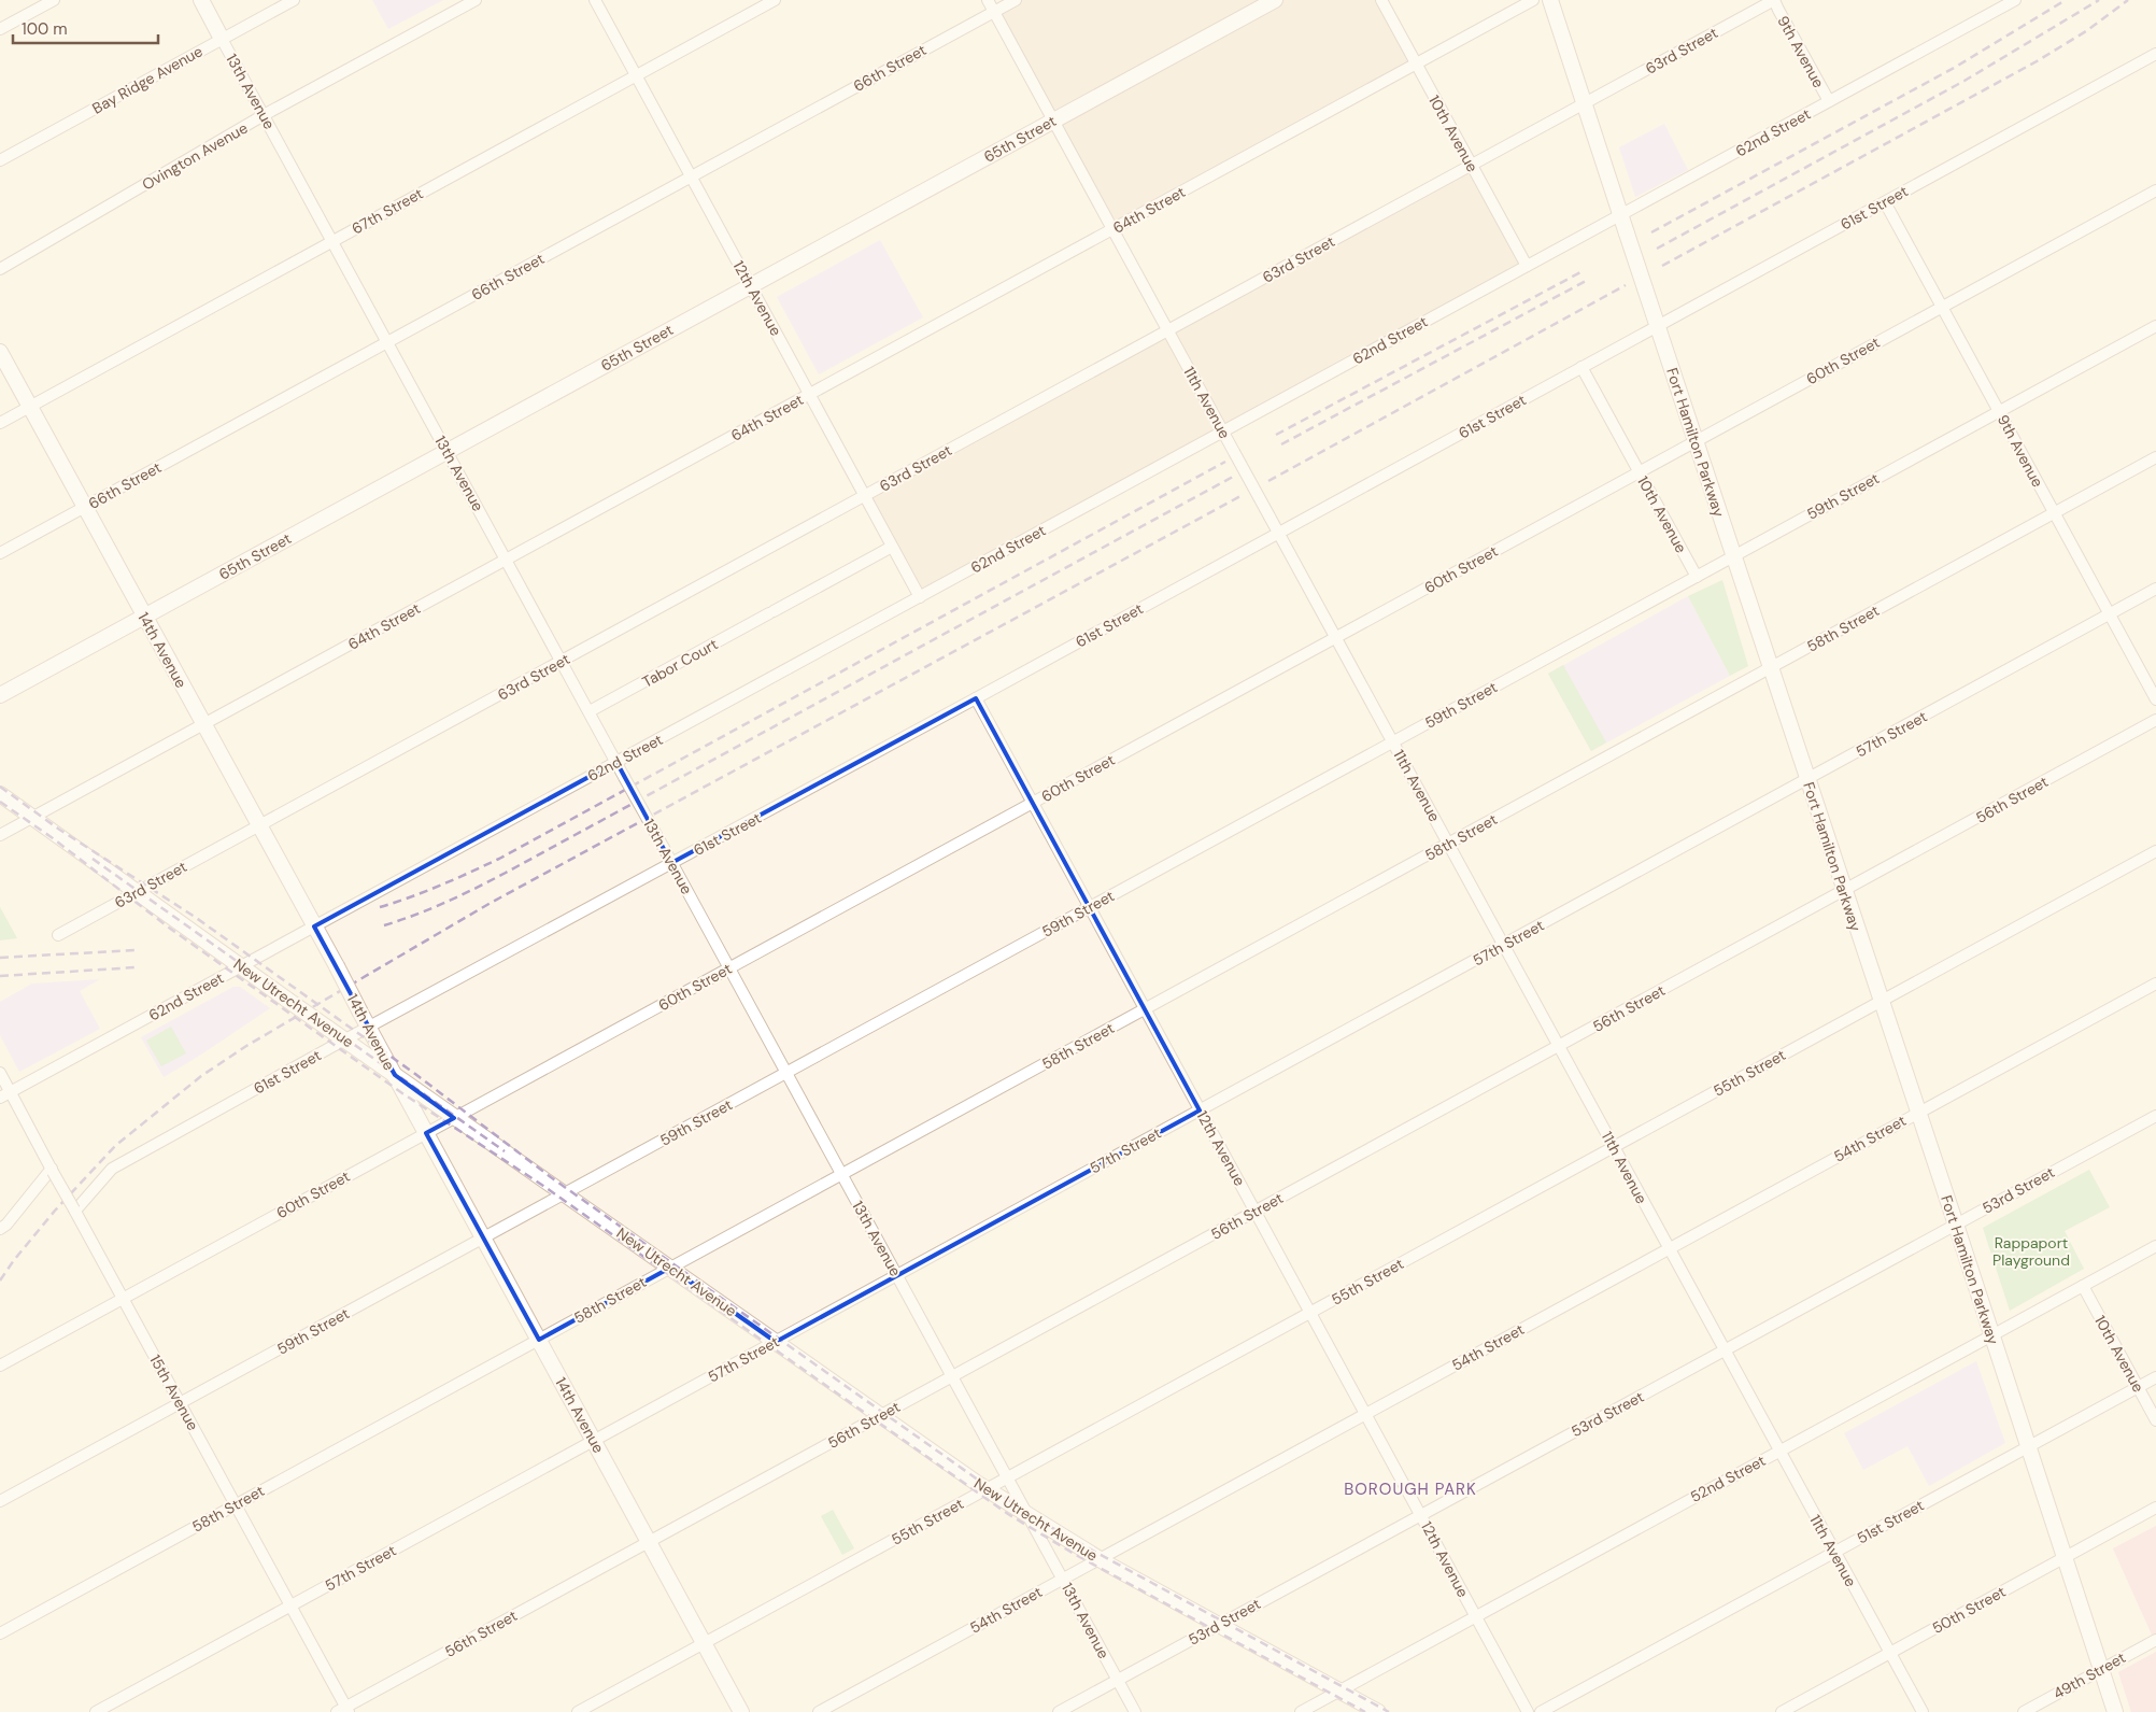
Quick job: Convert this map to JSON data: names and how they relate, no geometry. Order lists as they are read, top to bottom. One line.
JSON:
{"streets":{"main road":["13th Avenue","65th Street","Fort Hamilton Parkway","14th Avenue","New Utrecht Avenue"],"street":["63rd Street","9th Avenue","66th Street","Bay Ridge Avenue","62nd Street","10th Avenue","Ovington Avenue","61st Street","64th Street","67th Street","12th Avenue","60th Street","11th Avenue","59th Street","58th Street","Tabor Court","57th Street","56th Street","55th Street","54th Street","53rd Street","15th Avenue","52nd Street","51st Street","50th Street","49th Street"]},"crossings":[["63rd Street","9th Avenue"],["63rd Street","13th Avenue"],["63rd Street","10th Avenue"],["63rd Street","12th Avenue"],["63rd Street","11th Avenue"],["63rd Street","Fort Hamilton Parkway"],["63rd Street","14th Avenue"],["63rd Street","New Utrecht Avenue"],["9th Avenue","62nd Street"],["9th Avenue","61st Street"],["9th Avenue","60th Street"],["9th Avenue","59th Street"],["9th Avenue","58th Street"],["9th Avenue","57th Street"],["66th Street","13th Avenue"],["66th Street","12th Avenue"],["66th Street","11th Avenue"],["66th Street","14th Avenue"],["Bay Ridge Avenue","13th Avenue"],["13th Avenue","62nd Street"],["13th Avenue","65th Street"],["13th Avenue","Ovington Avenue"],["13th Avenue","61st Street"],["13th Avenue","64th Street"],["13th Avenue","67th Street"],["13th Avenue","60th Street"],["13th Avenue","59th Street"],["13th Avenue","58th Street"],["13th Avenue","Tabor Court"],["13th Avenue","57th Street"],["13th Avenue","56th Street"],["13th Avenue","New Utrecht Avenue"],["13th Avenue","55th Street"],["13th Avenue","54th Street"],["13th Avenue","53rd Street"],["62nd Street","10th Avenue"],["62nd Street","12th Avenue"],["62nd Street","11th Avenue"],["62nd Street","Fort Hamilton Parkway"],["62nd Street","14th Avenue"],["62nd Street","New Utrecht Avenue"],["62nd Street","15th Avenue"],["10th Avenue","61st Street"],["10th Avenue","64th Street"],["10th Avenue","60th Street"],["10th Avenue","59th Street"],["10th Avenue","52nd Street"],["10th Avenue","51st Street"],["65th Street","12th Avenue"],["65th Street","11th Avenue"],["65th Street","14th Avenue"],["61st Street","12th Avenue"],["61st Street","11th Avenue"],["61st Street","Fort Hamilton Parkway"],["61st Street","14th Avenue"],["61st Street","New Utrecht Avenue"],["61st Street","15th Avenue"],["64th Street","12th Avenue"],["64th Street","11th Avenue"],["64th Street","14th Avenue"],["64th Street","New Utrecht Avenue"],["67th Street","12th Avenue"],["67th Street","14th Avenue"],["12th Avenue","60th Street"],["12th Avenue","59th Street"],["12th Avenue","58th Street"],["12th Avenue","Tabor Court"],["12th Avenue","57th Street"],["12th Avenue","56th Street"],["12th Avenue","55th Street"],["12th Avenue","54th Street"],["12th Avenue","53rd Street"],["12th Avenue","52nd Street"],["60th Street","11th Avenue"],["60th Street","Fort Hamilton Parkway"],["60th Street","14th Avenue"],["60th Street","New Utrecht Avenue"],["60th Street","15th Avenue"],["11th Avenue","59th Street"],["11th Avenue","58th Street"],["11th Avenue","57th Street"],["11th Avenue","56th Street"],["11th Avenue","55th Street"],["11th Avenue","54th Street"],["11th Avenue","53rd Street"],["11th Avenue","52nd Street"],["11th Avenue","51st Street"],["11th Avenue","50th Street"],["Fort Hamilton Parkway","59th Street"],["Fort Hamilton Parkway","58th Street"],["Fort Hamilton Parkway","57th Street"],["Fort Hamilton Parkway","56th Street"],["Fort Hamilton Parkway","55th Street"],["Fort Hamilton Parkway","54th Street"],["Fort Hamilton Parkway","53rd Street"],["Fort Hamilton Parkway","52nd Street"],["Fort Hamilton Parkway","51st Street"],["Fort Hamilton Parkway","50th Street"],["Fort Hamilton Parkway","49th Street"],["59th Street","14th Avenue"],["59th Street","New Utrecht Avenue"],["59th Street","15th Avenue"],["58th Street","14th Avenue"],["58th Street","New Utrecht Avenue"],["58th Street","15th Avenue"],["14th Avenue","57th Street"],["14th Avenue","56th Street"],["14th Avenue","New Utrecht Avenue"],["14th Avenue","55th Street"],["57th Street","New Utrecht Avenue"],["57th Street","15th Avenue"],["56th Street","New Utrecht Avenue"],["56th Street","15th Avenue"],["New Utrecht Avenue","55th Street"],["New Utrecht Avenue","54th Street"],["New Utrecht Avenue","53rd Street"],["New Utrecht Avenue","52nd Street"]],"districts":["BOROUGH PARK"],"parks":["Rappaport Playground"],"scale_bar":"100 m"}
